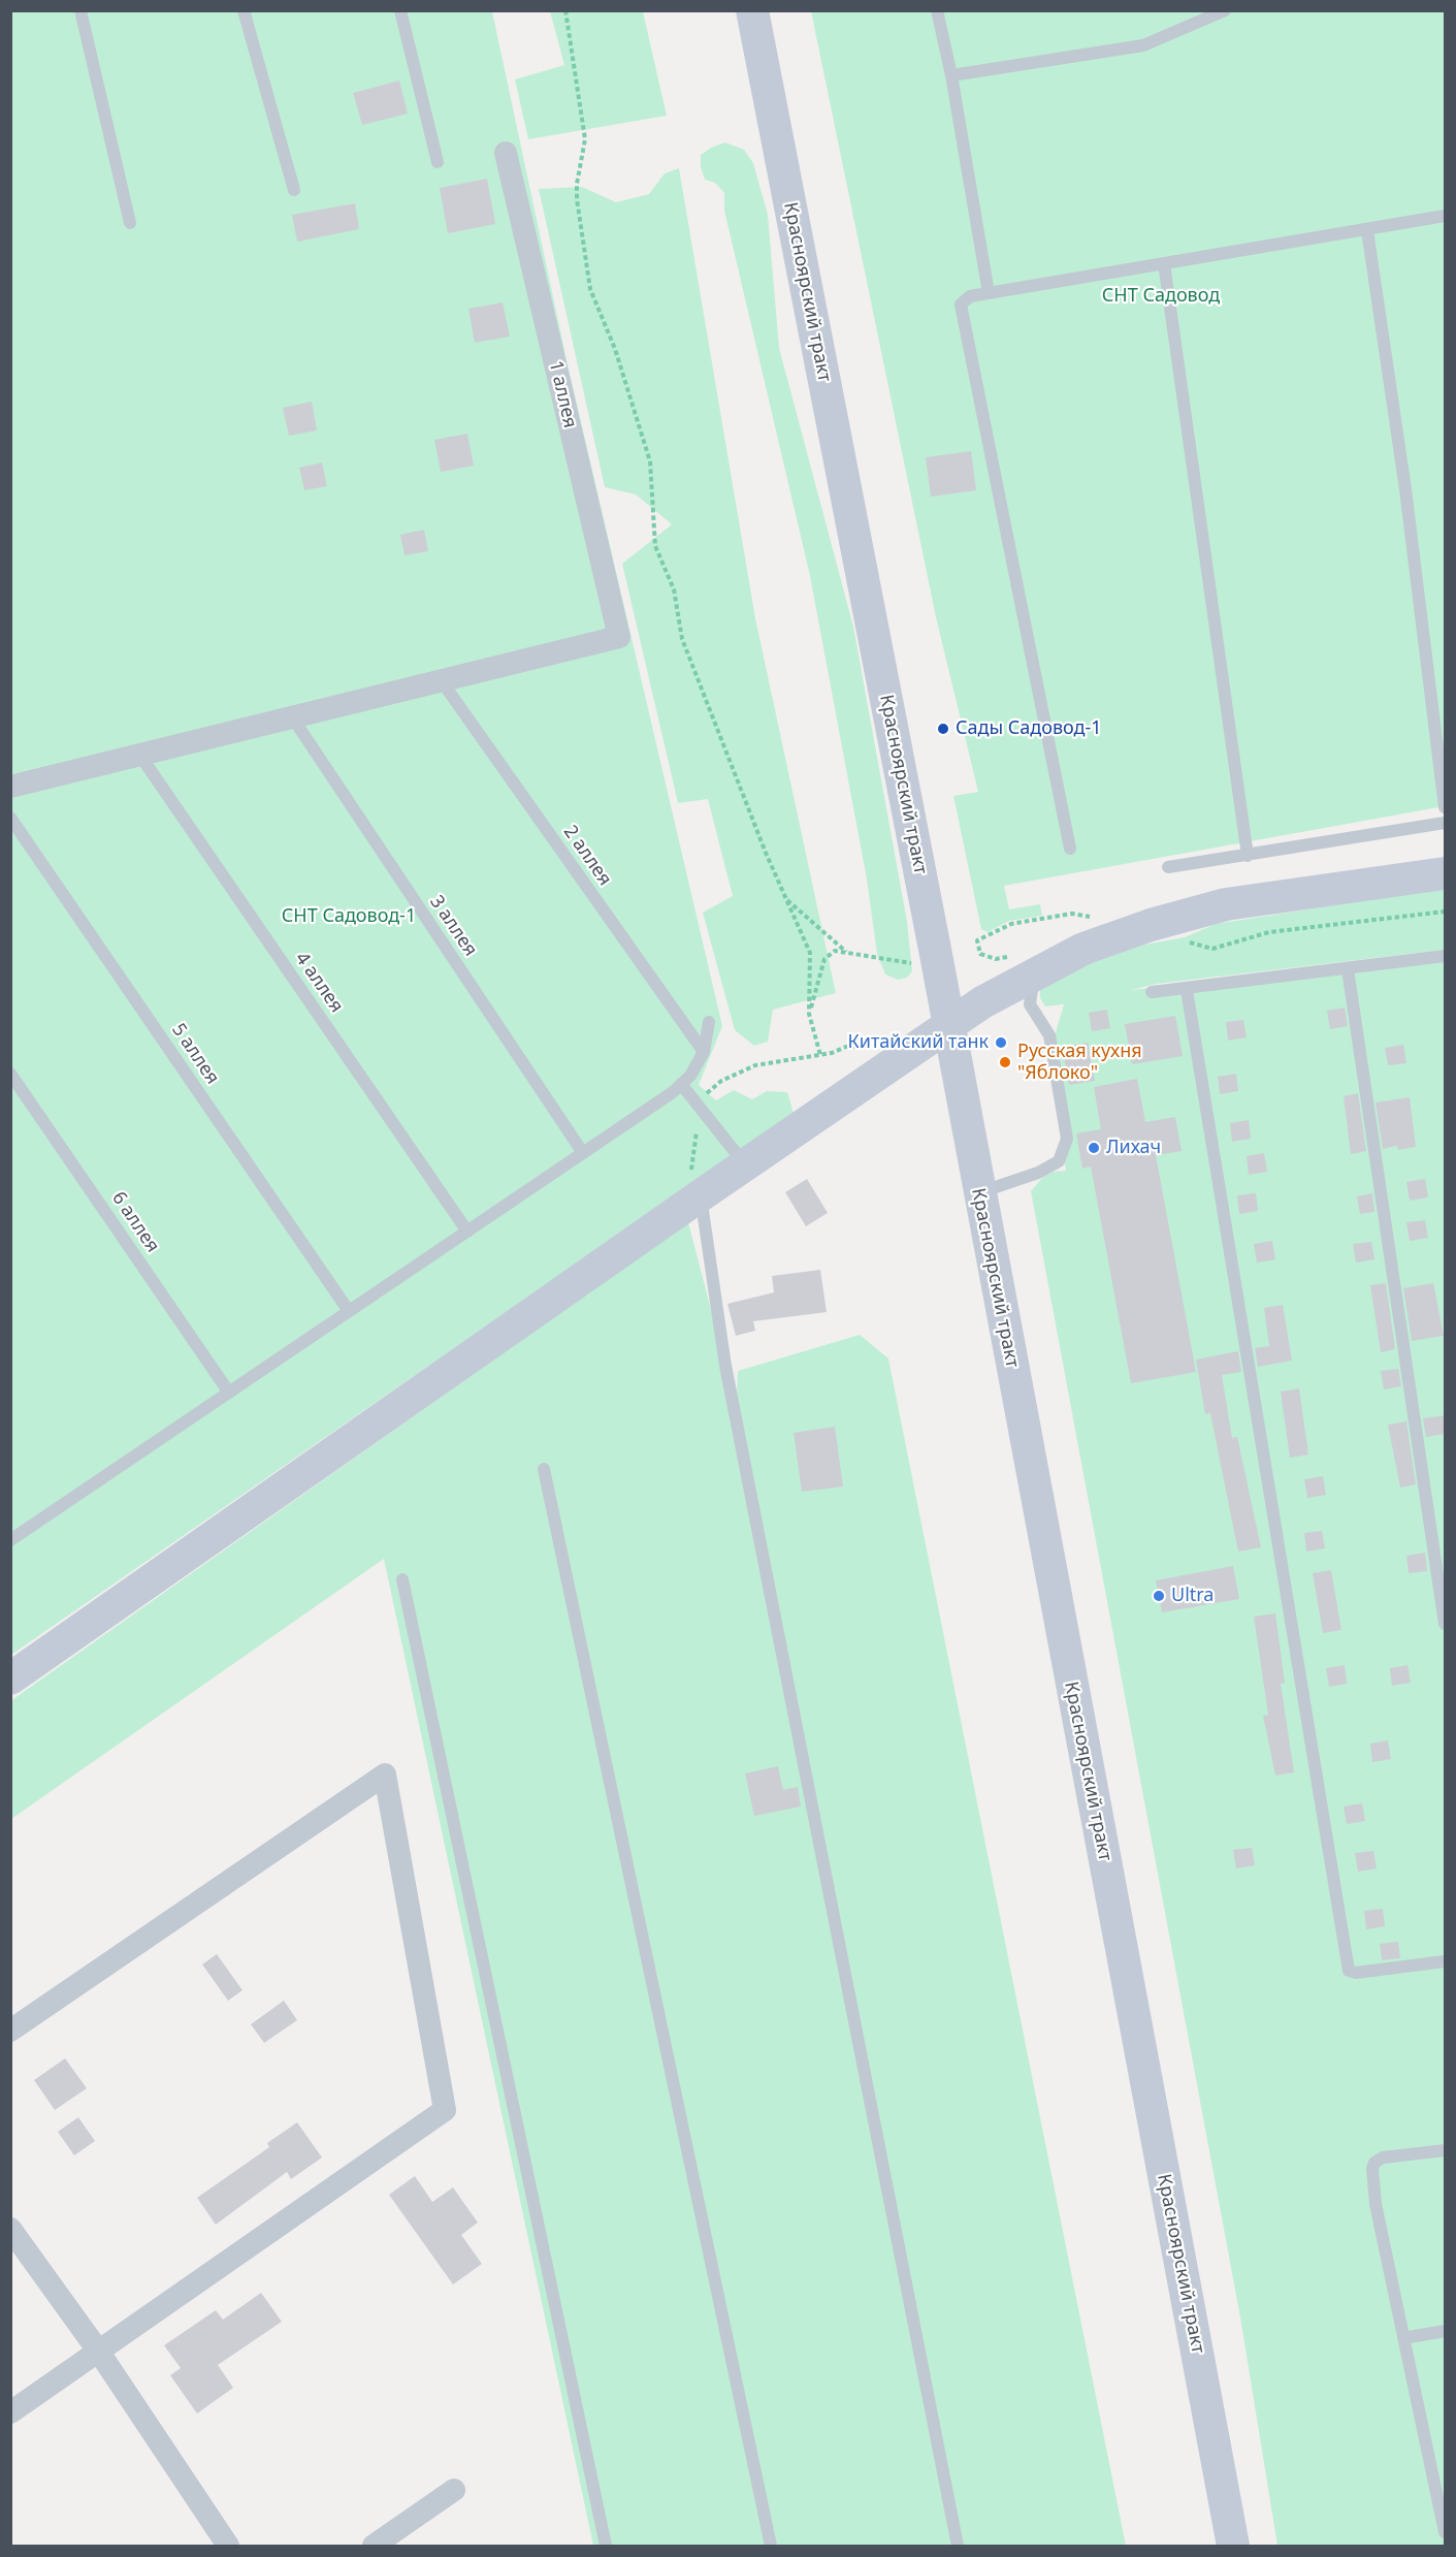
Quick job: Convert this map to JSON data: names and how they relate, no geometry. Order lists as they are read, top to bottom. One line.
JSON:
{"streets":{"main road":["Красноярский тракт"],"street":["1 аллея"],"lane":["2 аллея","3 аллея","4 аллея","5 аллея","6 аллея"]},"crossings":[["1 аллея","2 аллея"]],"parks":["СНТ Садовод","СНТ Садовод-1"],"places":["Сады Садовод-1","Китайский танк","Русская кухня \"Яблоко\"","Лихач","Ultra"]}
